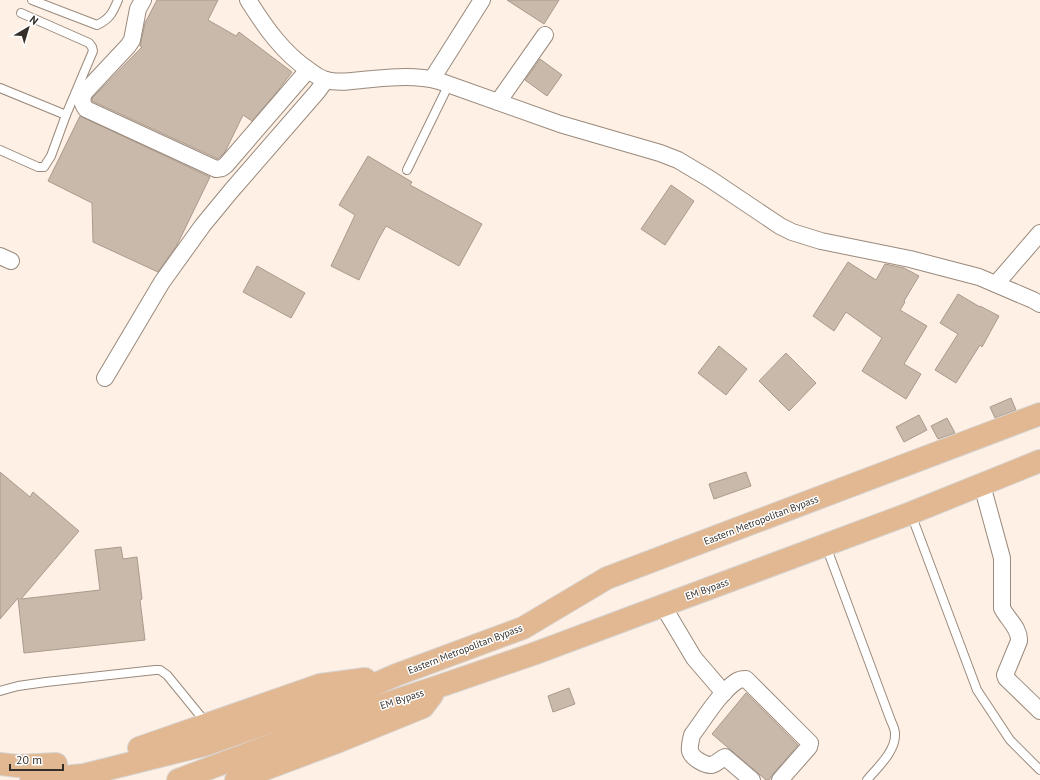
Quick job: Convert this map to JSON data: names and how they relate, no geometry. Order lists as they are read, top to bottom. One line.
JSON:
{"streets":{"main road":["Eastern Metropolitan Bypass","EM Bypass"]},"crossings":[["Eastern Metropolitan Bypass","EM Bypass"]],"scale_bar":"20 m","north":"top right"}
